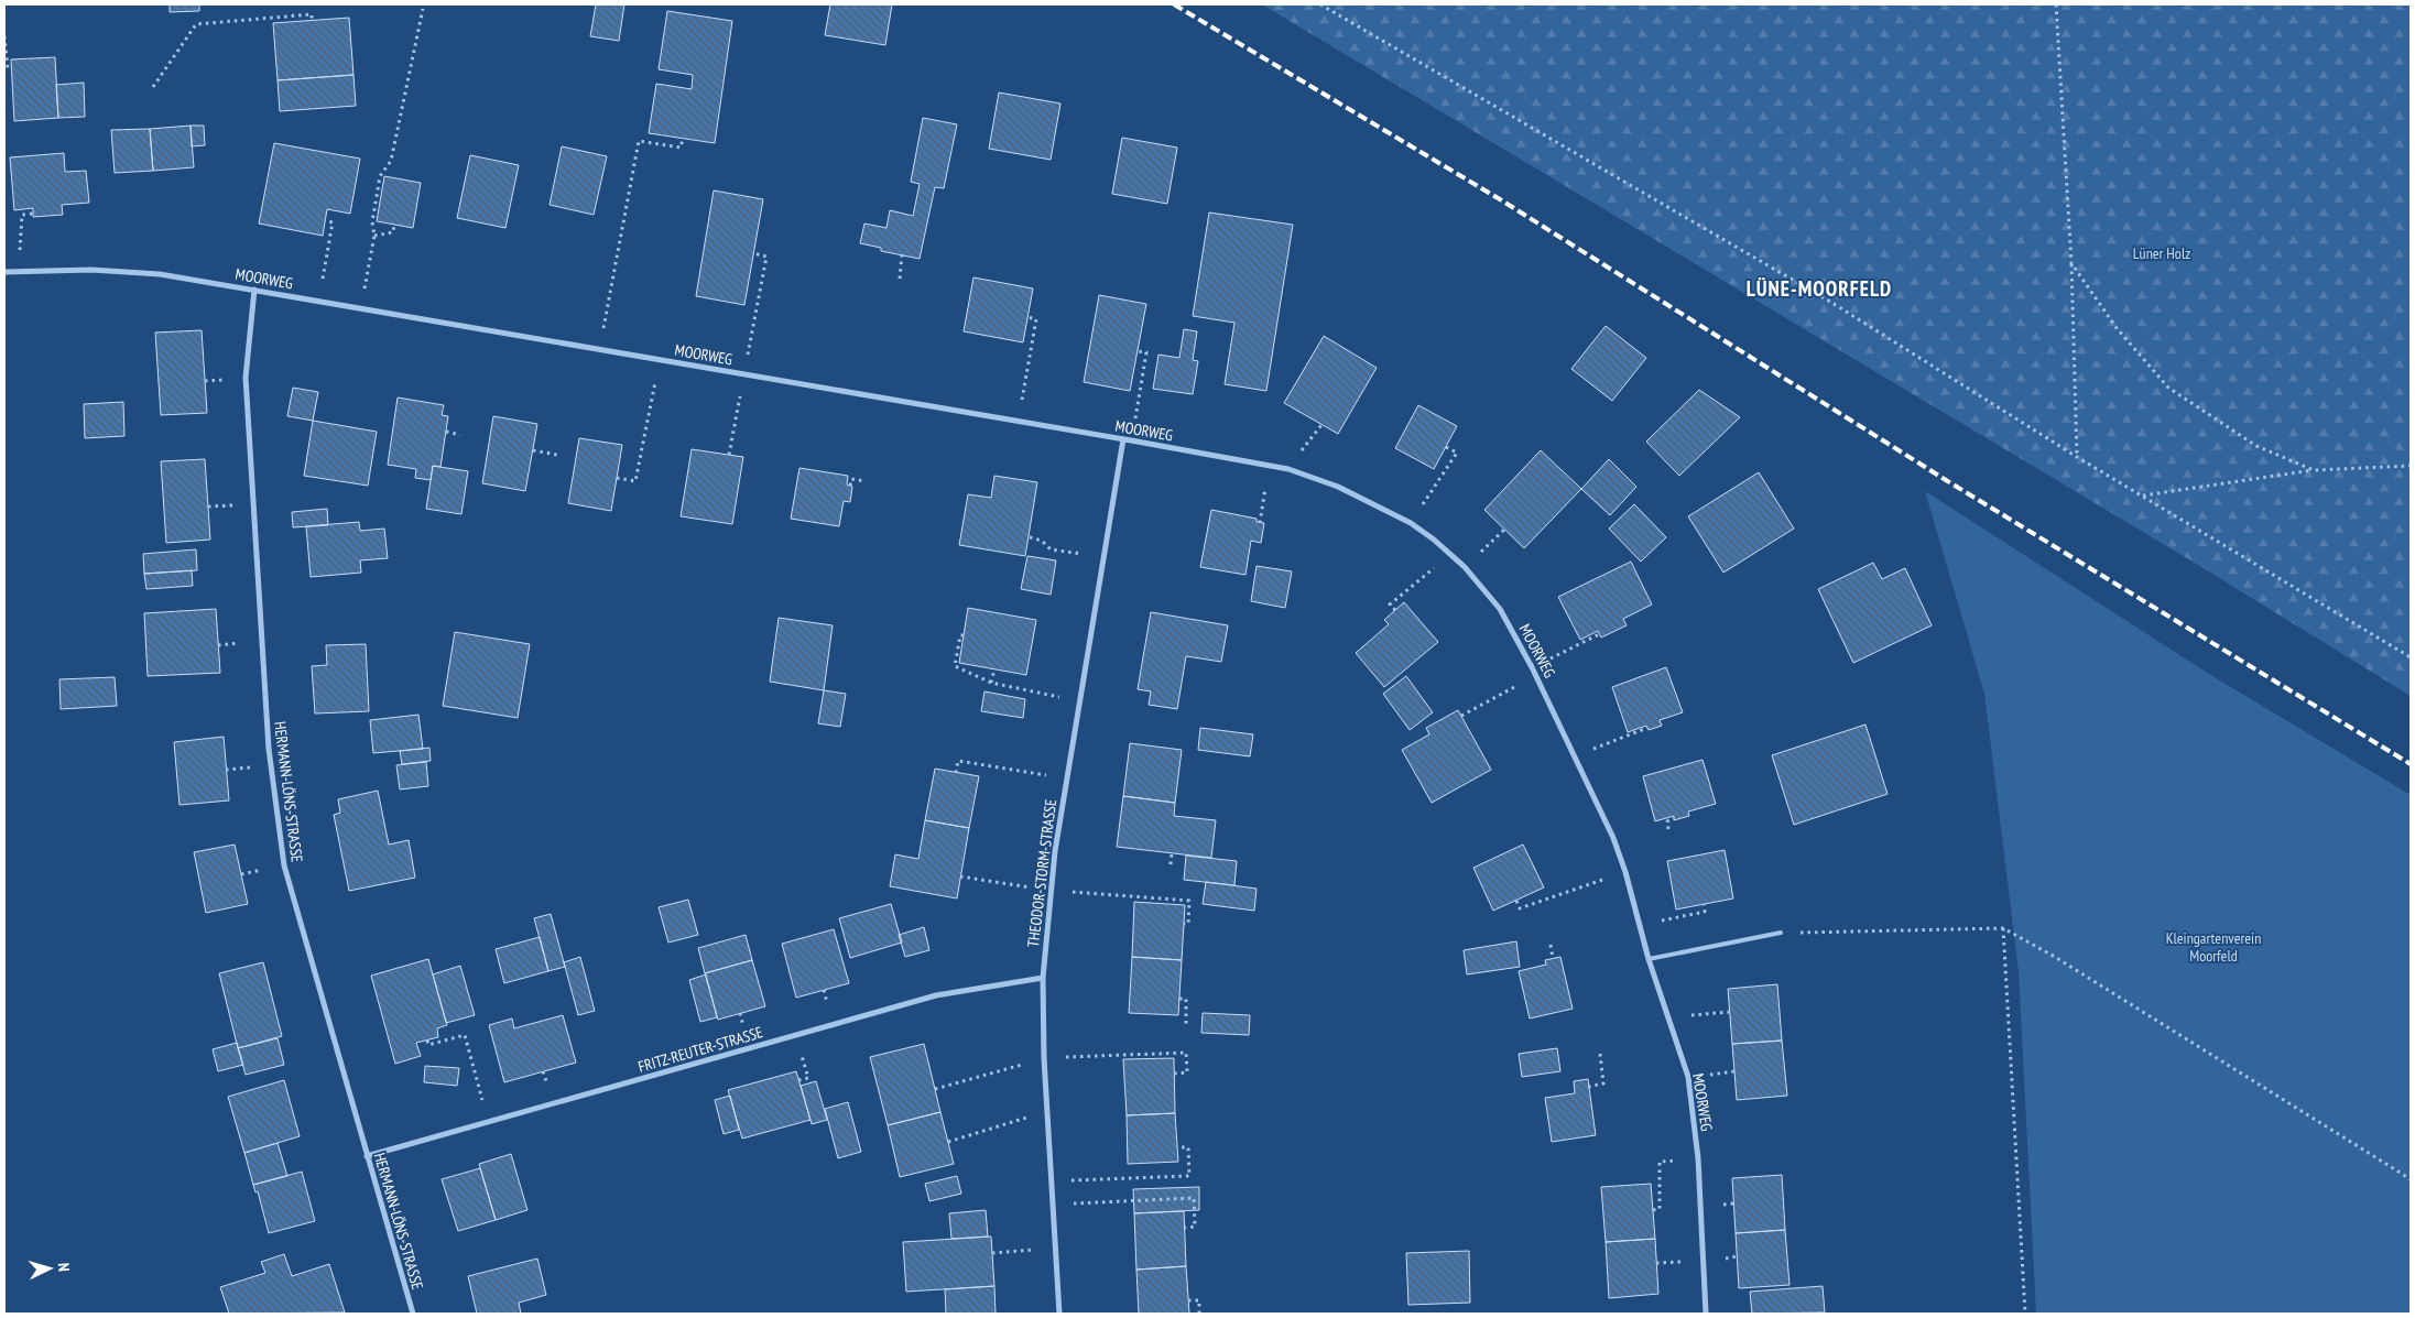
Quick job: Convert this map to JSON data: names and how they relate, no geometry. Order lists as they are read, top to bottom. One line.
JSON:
{"streets":{"street":["MOORWEG","HERMANN-LÖNS-STRASSE","THEODOR-STORM-STRASSE","FRITZ-REUTER-STRASSE"]},"crossings":[["MOORWEG","HERMANN-LÖNS-STRASSE"],["MOORWEG","THEODOR-STORM-STRASSE"],["HERMANN-LÖNS-STRASSE","FRITZ-REUTER-STRASSE"],["THEODOR-STORM-STRASSE","FRITZ-REUTER-STRASSE"]],"districts":["LÜNE-MOORFELD"],"parks":["Lüner Holz","Kleingartenverein Moorfeld"],"north":"right"}
